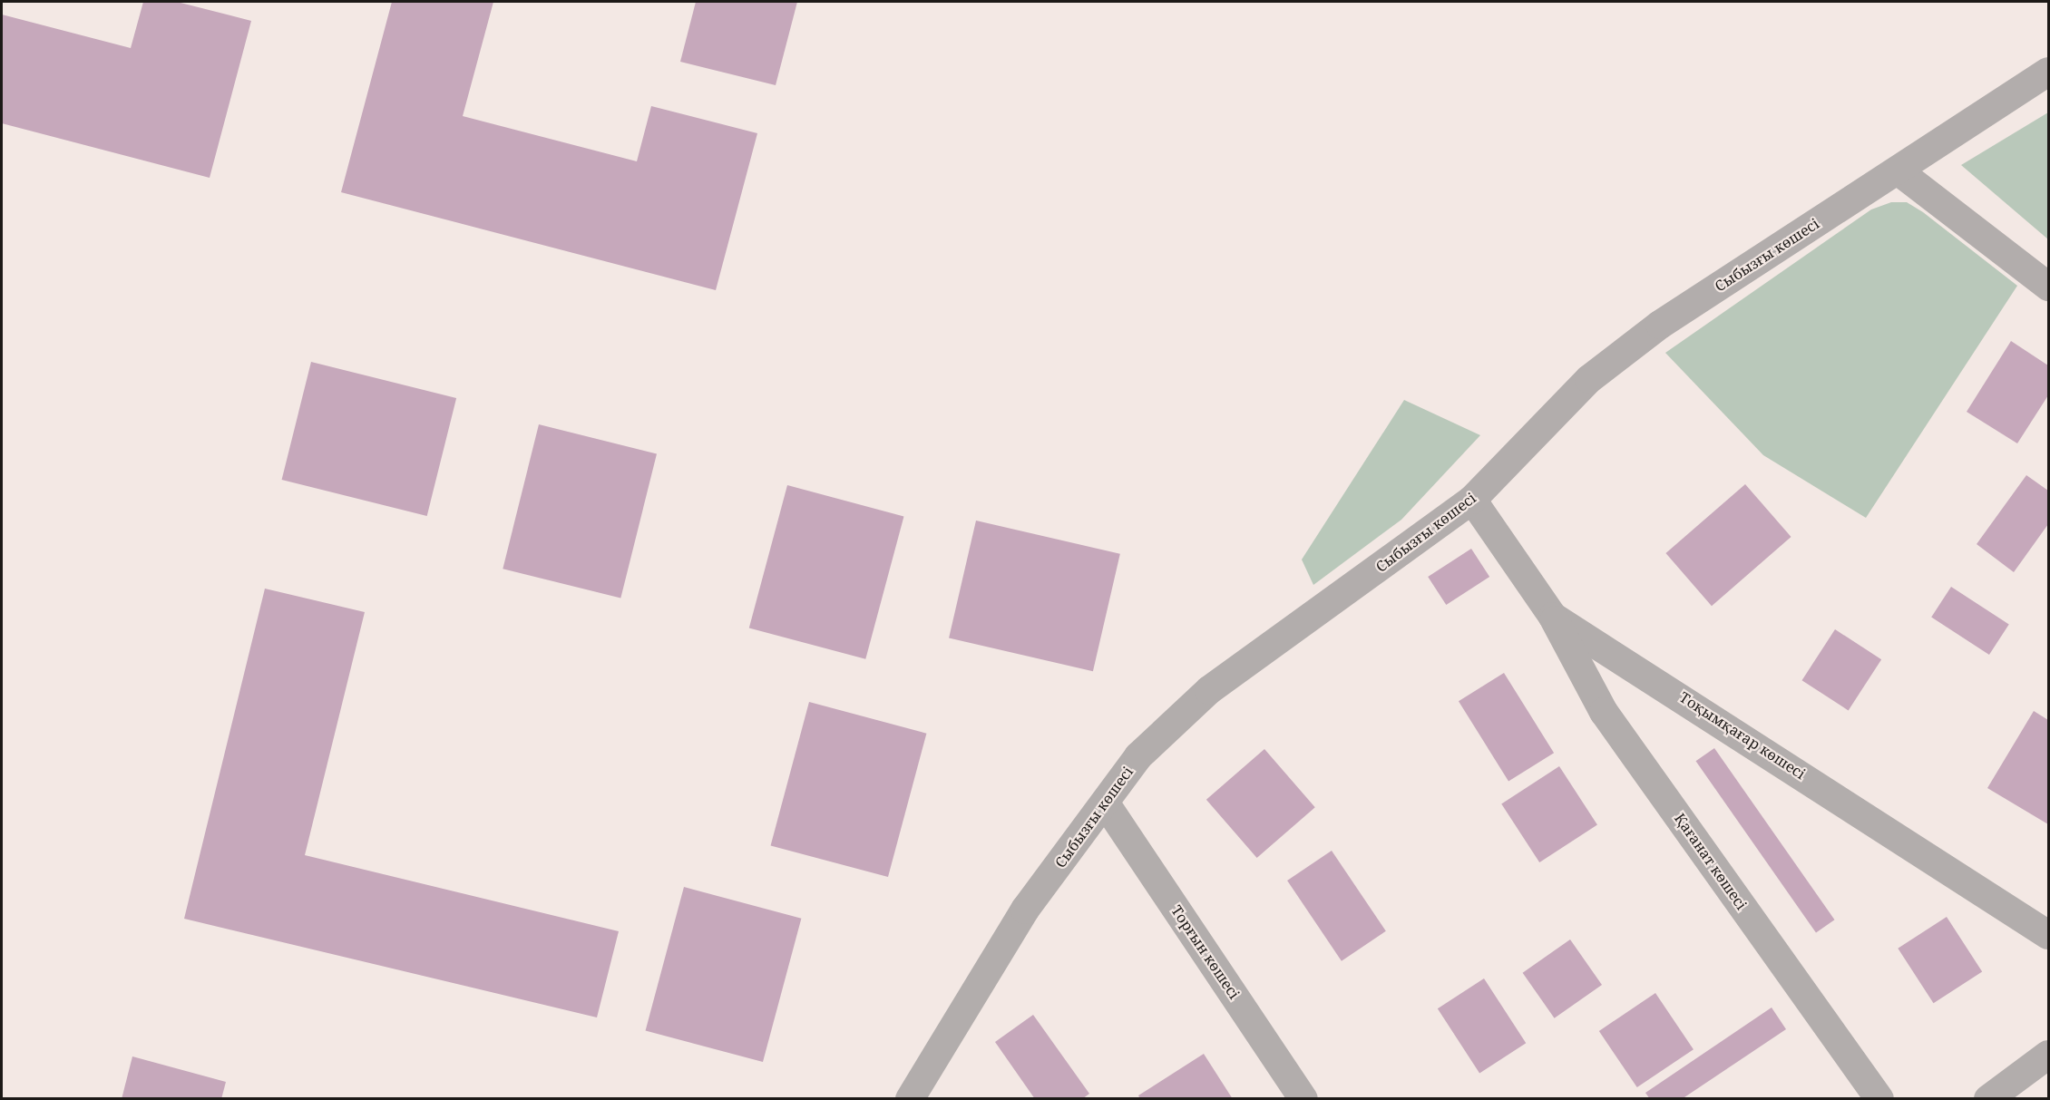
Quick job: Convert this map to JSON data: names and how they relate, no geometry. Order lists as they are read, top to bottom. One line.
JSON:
{"streets":{"street":["Сыбызғы көшесі","Тоқымқағар көшесі","Қағанат көшесі","Торғын көшесі"]},"crossings":[["Сыбызғы көшесі","Тоқымқағар көшесі"],["Сыбызғы көшесі","Торғын көшесі"],["Тоқымқағар көшесі","Қағанат көшесі"]]}
